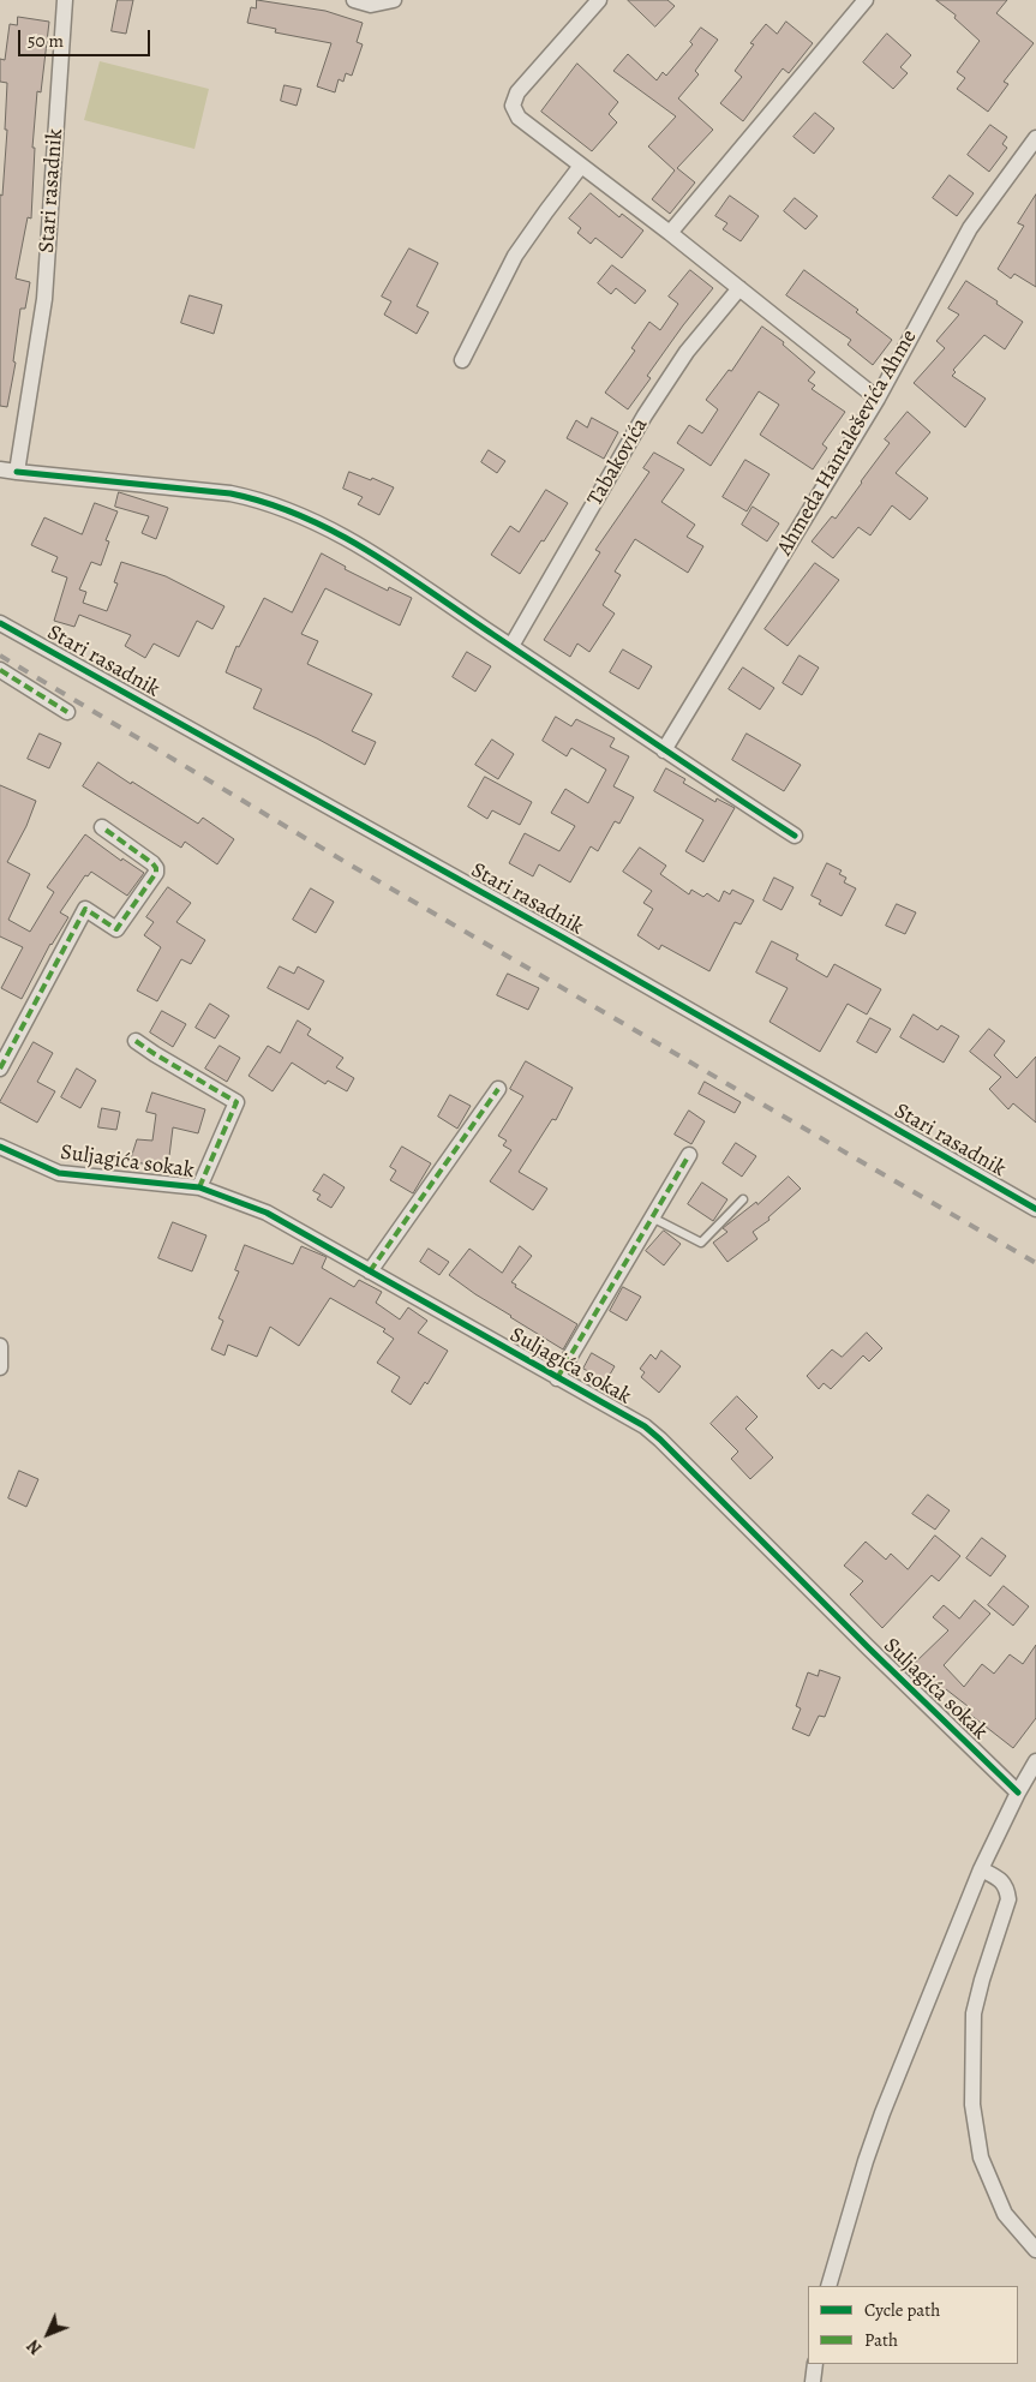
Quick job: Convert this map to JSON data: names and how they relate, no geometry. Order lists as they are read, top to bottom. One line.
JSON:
{"streets":{"street":["Stari rasadnik","Ahmeda Hantaleševića Ahme","Tabakovića","Suljagića sokak"]},"legend":["Cycle path","Path"],"scale_bar":"50 m","north":"bottom left"}
